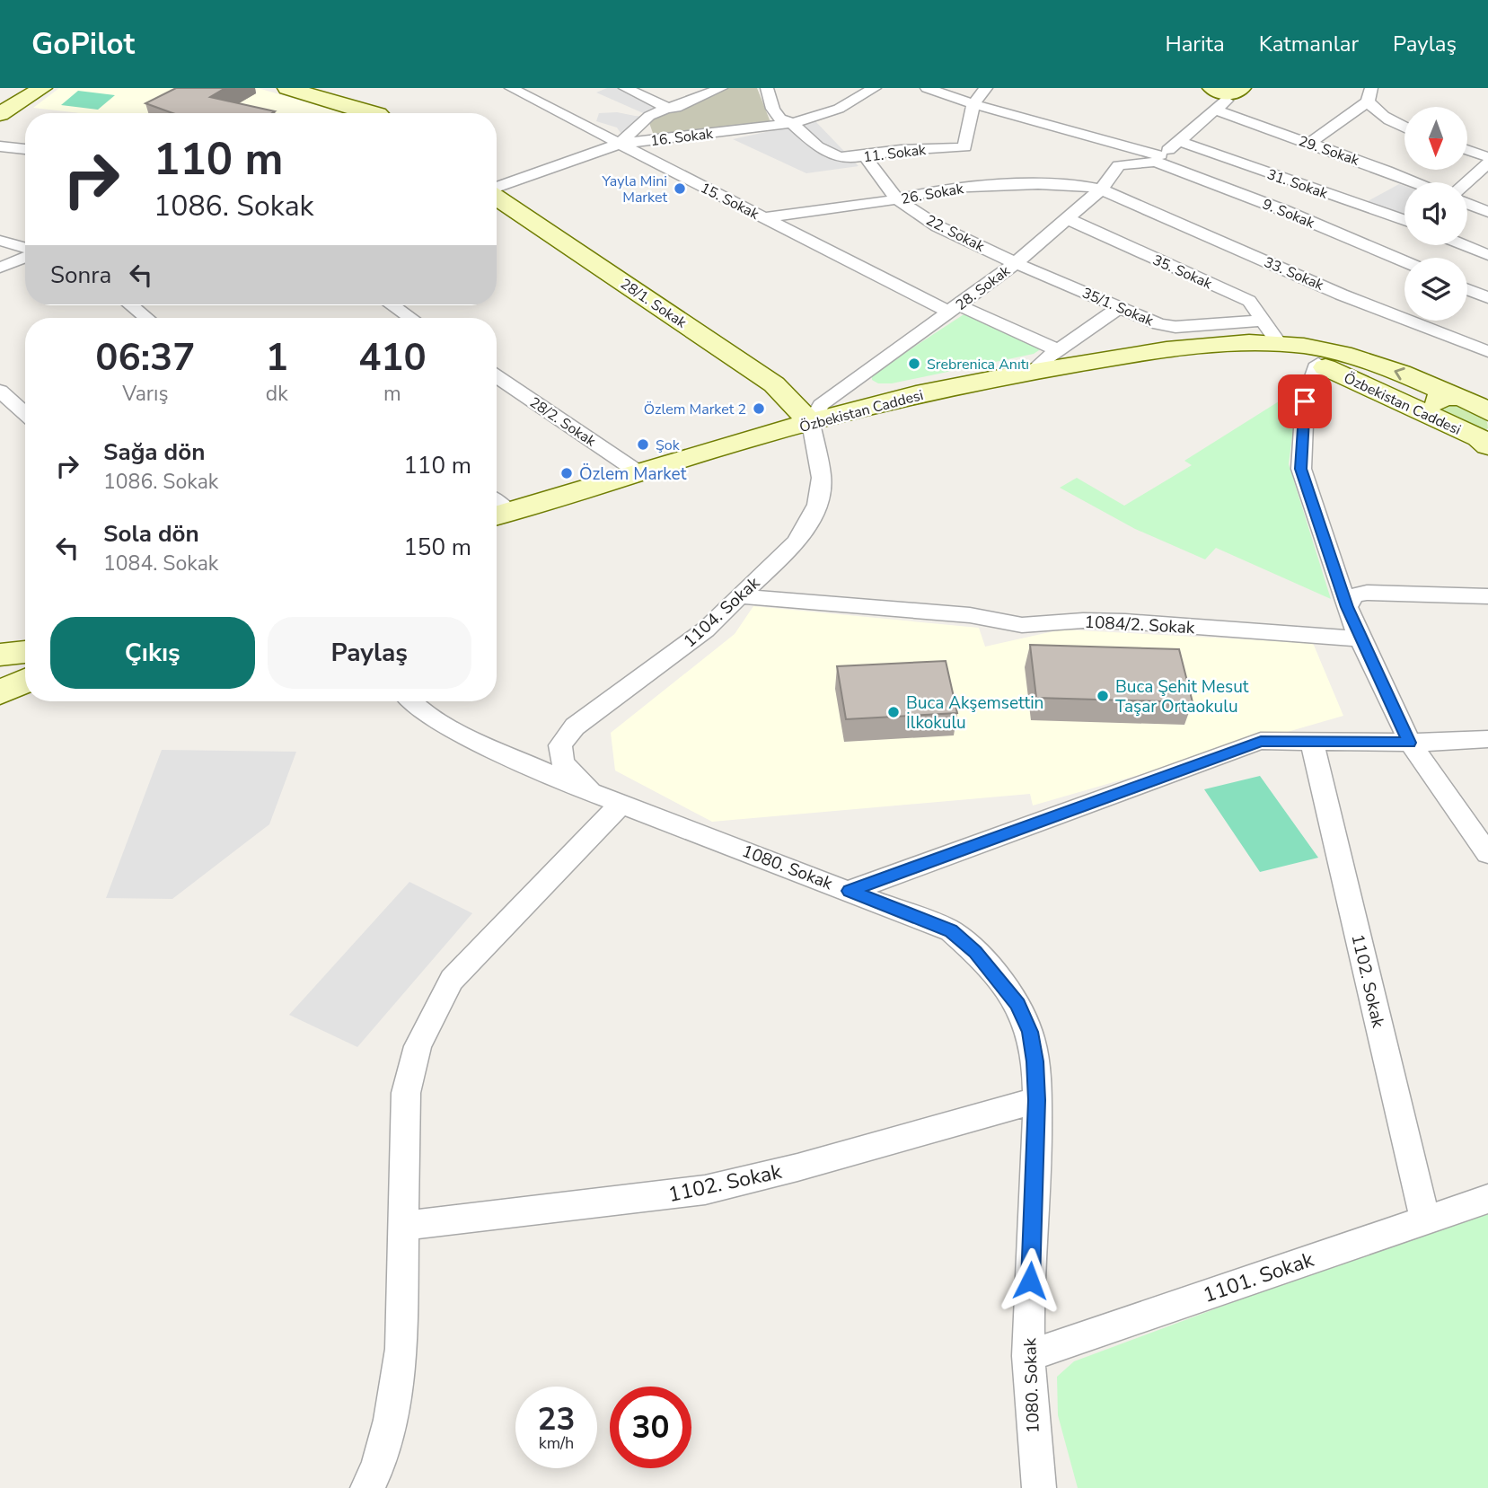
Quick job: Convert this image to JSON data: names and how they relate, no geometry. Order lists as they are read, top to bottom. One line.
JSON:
{"streets":{"main road":["28/1. Sokak","Özbekistan Caddesi"],"street":["16. Sokak","29. Sokak","11. Sokak","31. Sokak","26. Sokak","15. Sokak","9. Sokak","22. Sokak","35. Sokak","33. Sokak","28. Sokak","35/1. Sokak","28/2. Sokak","1104. Sokak","1084/2. Sokak","1080. Sokak","1102. Sokak","1101. Sokak"]},"crossings":[["16. Sokak","11. Sokak"],["16. Sokak","15. Sokak"],["11. Sokak","22. Sokak"],["26. Sokak","15. Sokak"],["26. Sokak","22. Sokak"],["26. Sokak","33. Sokak"],["26. Sokak","28. Sokak"],["15. Sokak","28. Sokak"],["9. Sokak","28. Sokak"],["22. Sokak","28. Sokak"],["22. Sokak","35/1. Sokak"],["35. Sokak","28. Sokak"],["35. Sokak","35/1. Sokak"],["35. Sokak","Özbekistan Caddesi"],["33. Sokak","28. Sokak"],["28. Sokak","28/1. Sokak"],["28. Sokak","35/1. Sokak"],["28. Sokak","Özbekistan Caddesi"],["28. Sokak","1104. Sokak"],["28/1. Sokak","Özbekistan Caddesi"],["28/1. Sokak","1104. Sokak"],["Özbekistan Caddesi","28/2. Sokak"],["Özbekistan Caddesi","1104. Sokak"],["1104. Sokak","1084/2. Sokak"],["1104. Sokak","1080. Sokak"],["1080. Sokak","1102. Sokak"],["1080. Sokak","1101. Sokak"],["1102. Sokak","1101. Sokak"]],"places":["Yayla Mini Market","Srebrenica Anıtı","Özlem Market 2","Şok","Özlem Market","Buca Şehit Mesut Taşar Ortaokulu","Buca Akşemsettin İlkokulu"],"north":"bottom","page":{"header":"GoPilot","nav":["Harita","Katmanlar","Paylaş"],"turn":["110 m","1086. Sokak"],"then":"Sonra","eta":["06:37","Varış","1","dk","410","m"],"list":[{"name":"Sağa dön","note":"1086. Sokak","value":"110 m"},{"name":"Sola dön","note":"1084. Sokak","value":"150 m"}],"buttons":["Çıkış","Paylaş"],"speed":"23 km/h","limit":"30"}}
